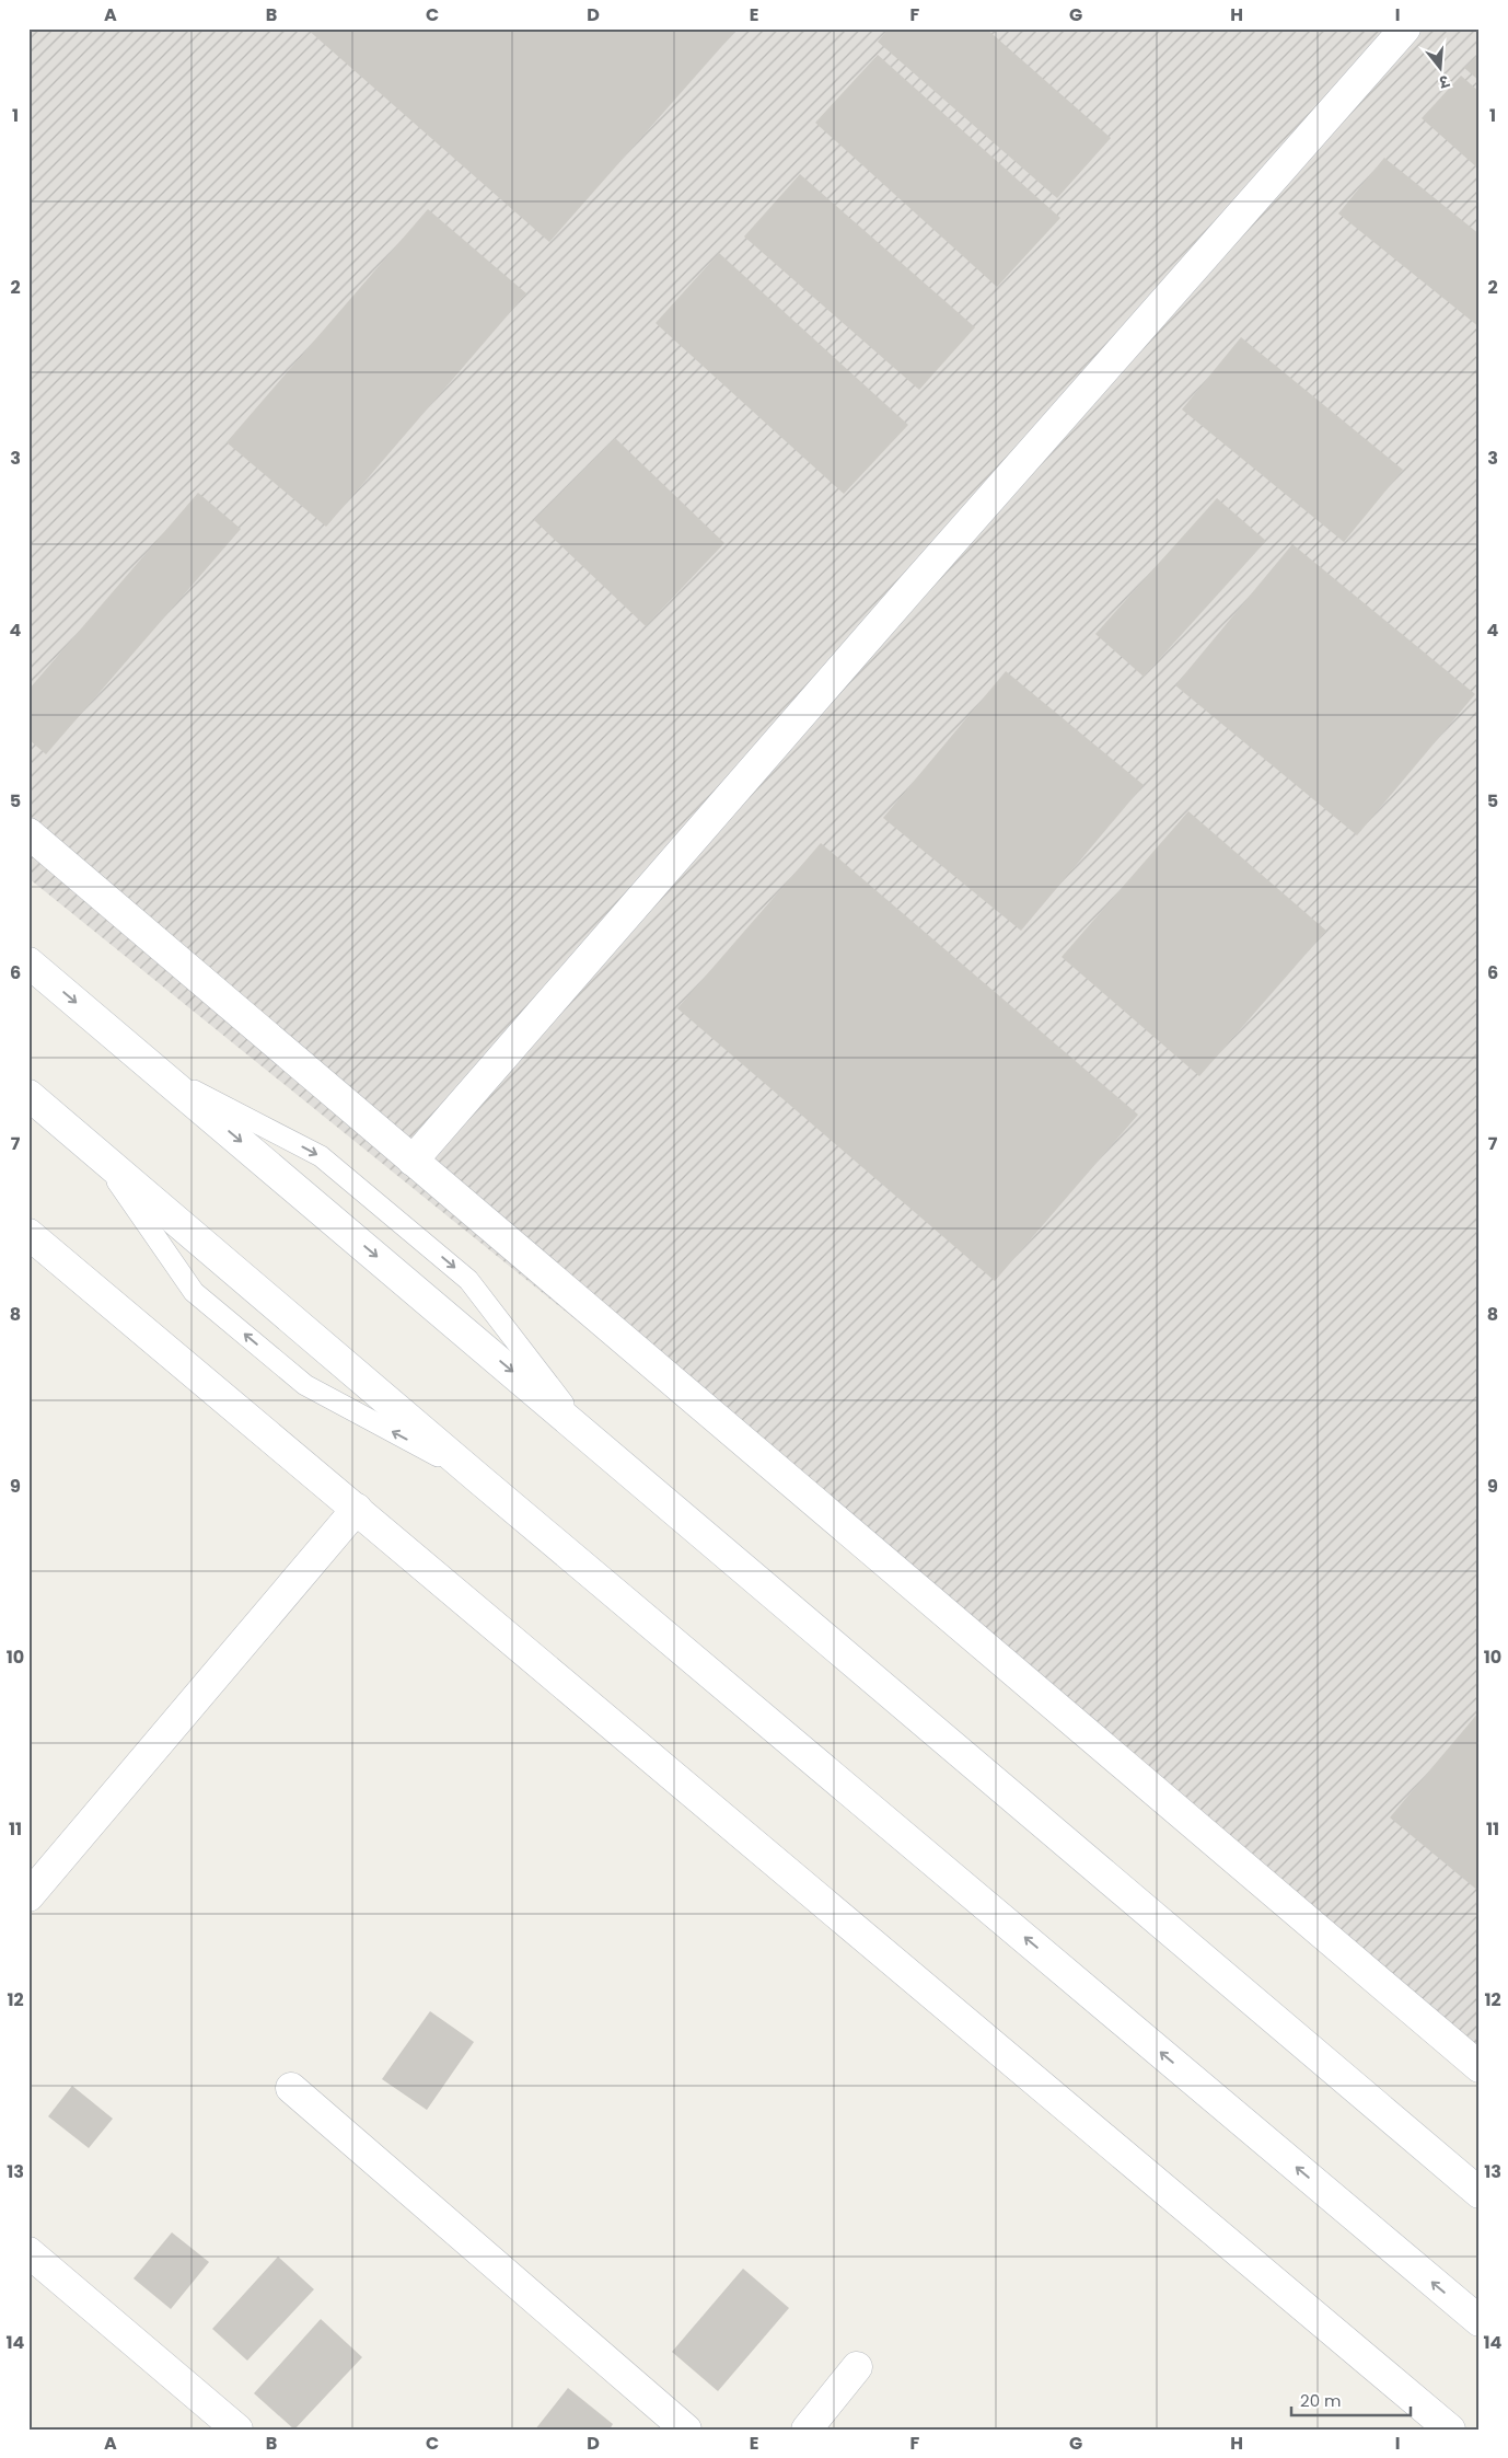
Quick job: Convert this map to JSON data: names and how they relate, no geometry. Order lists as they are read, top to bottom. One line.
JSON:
{"scale_bar":"20 m","north":"bottom","grid":{"columns":["A","B","C","D","E","F","G","H","I"],"rows":["1","2","3","4","5","6","7","8","9","10","11","12","13","14"]}}
